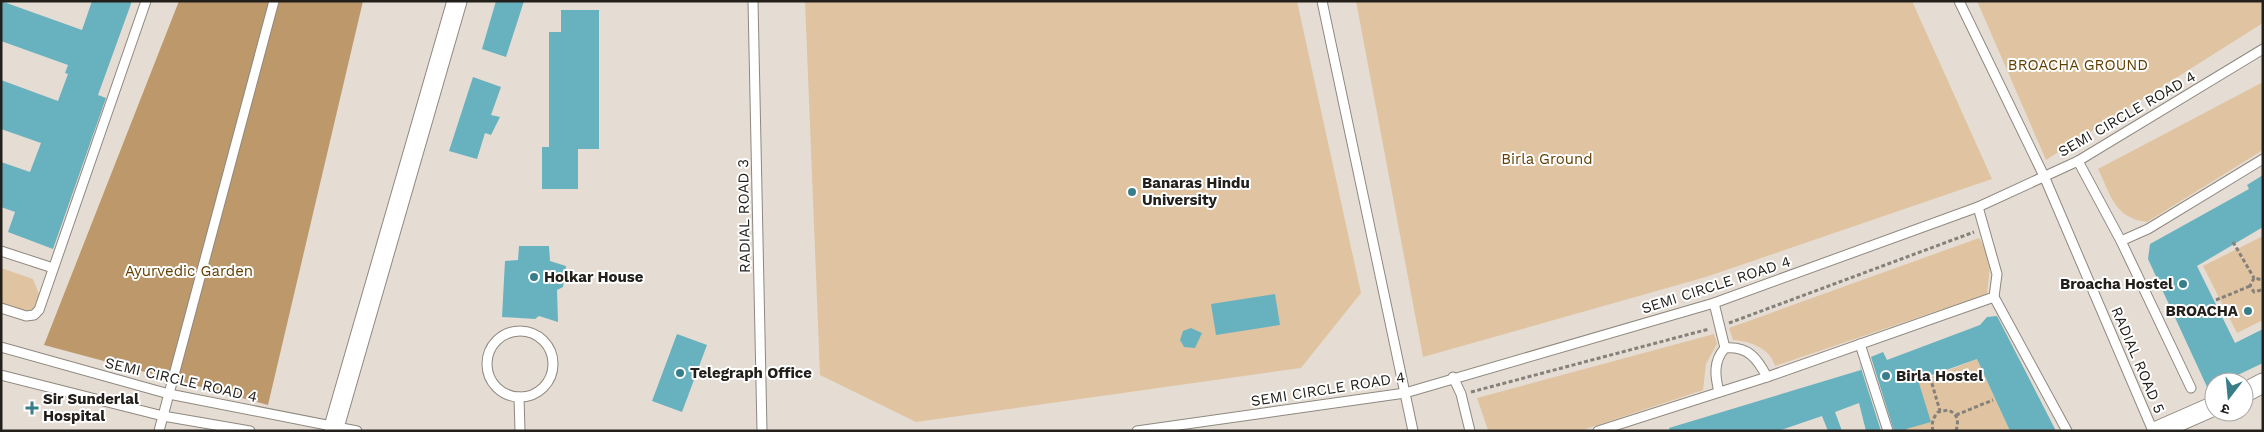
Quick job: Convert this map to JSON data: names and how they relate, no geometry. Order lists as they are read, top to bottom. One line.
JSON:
{"streets":{"lane":["SEMI CIRCLE ROAD 4","RADIAL ROAD 3","RADIAL ROAD 5"]},"crossings":[["SEMI CIRCLE ROAD 4","RADIAL ROAD 5"]],"parks":["BROACHA GROUND","Birla Ground","Ayurvedic Garden"],"places":{"other":["Banaras Hindu University","Holkar House","Broacha Hostel","BROACHA","Telegraph Office","Birla Hostel"],"health":["Sir Sunderlal Hospital"]},"north":"bottom"}
